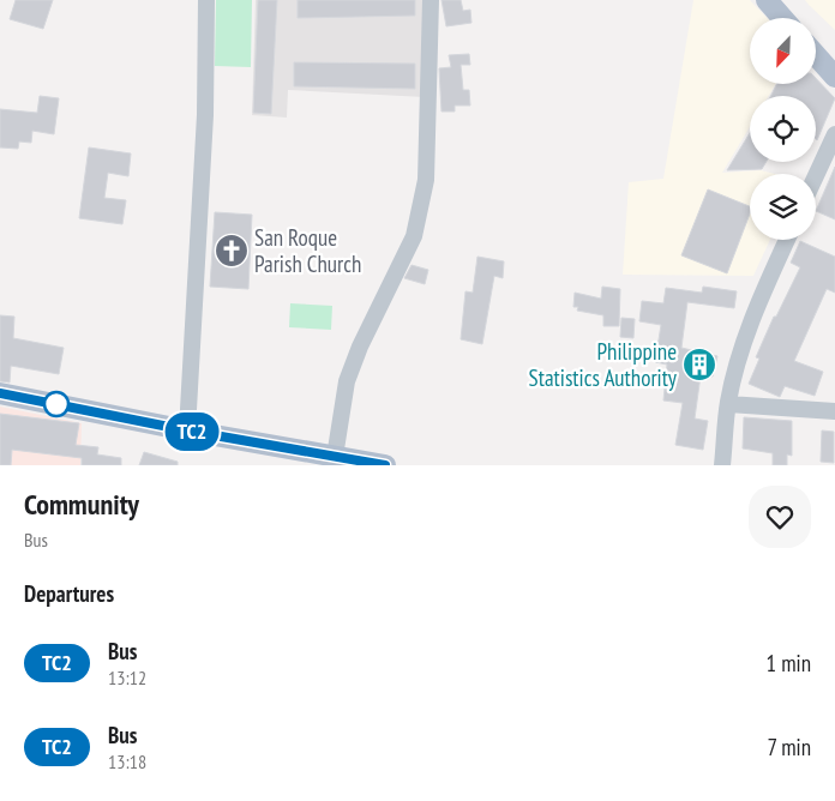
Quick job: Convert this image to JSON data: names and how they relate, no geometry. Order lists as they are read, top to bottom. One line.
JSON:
{"places":{"church":["San Roque Parish Church"],"building":["Philippine Statistics Authority"]},"lines":["bus line TC2"],"north":"bottom left","page":{"on_map":"TC2","heading":[["Community","Bus"],"Departures"],"list":[{"mark":"TC2","name":"Bus","note":"13:12","value":"1 min"},{"mark":"TC2","name":"Bus","note":"13:18","value":"7 min"}]}}
